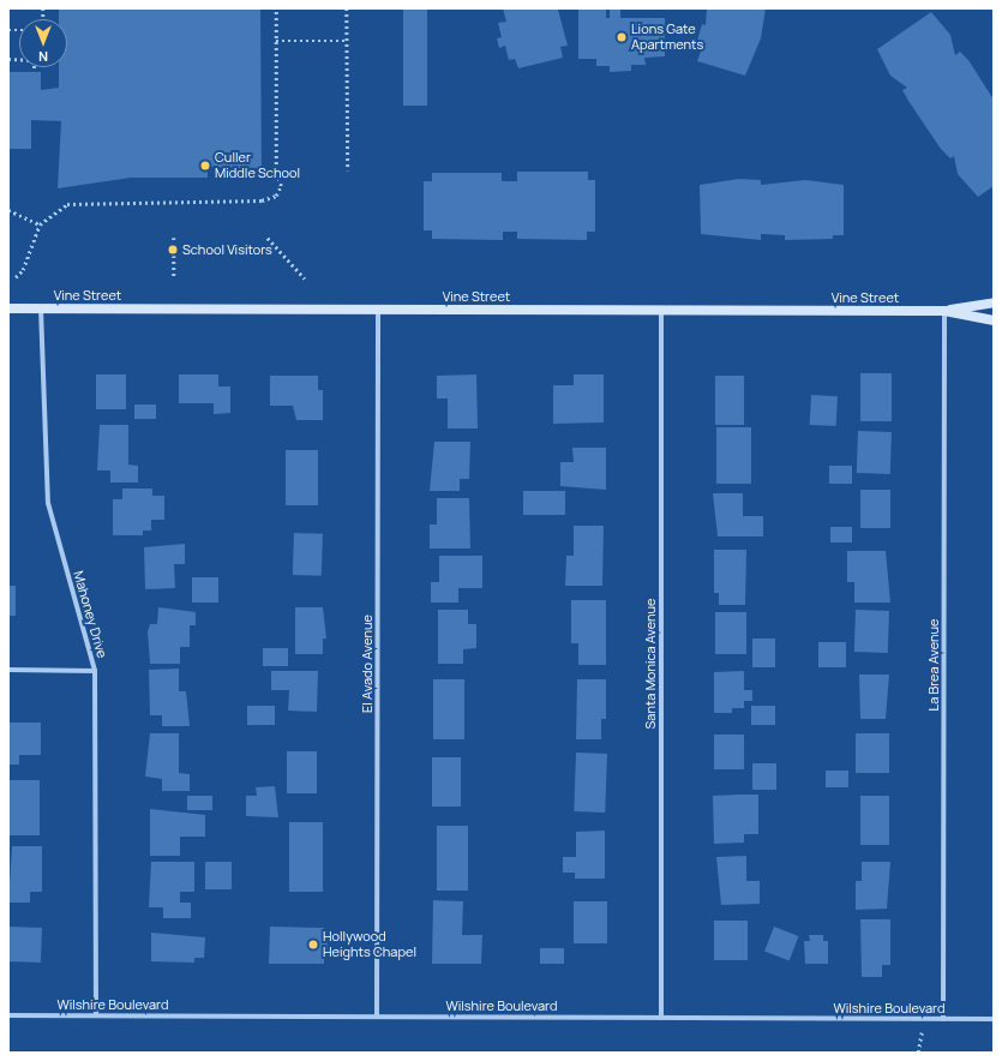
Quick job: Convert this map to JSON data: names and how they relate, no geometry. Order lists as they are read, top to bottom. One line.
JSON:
{"streets":{"main road":["Vine Street"],"street":["Mahoney Drive","El Avado Avenue","Santa Monica Avenue","La Brea Avenue","Wilshire Boulevard"]},"crossings":[["Vine Street","Mahoney Drive"],["Vine Street","El Avado Avenue"],["Vine Street","Santa Monica Avenue"],["Vine Street","La Brea Avenue"],["Mahoney Drive","Wilshire Boulevard"],["El Avado Avenue","Wilshire Boulevard"],["Santa Monica Avenue","Wilshire Boulevard"],["La Brea Avenue","Wilshire Boulevard"]],"places":["Lions Gate Apartments","Culler Middle School","School Visitors","Hollywood Heights Chapel"],"north":"bottom"}
